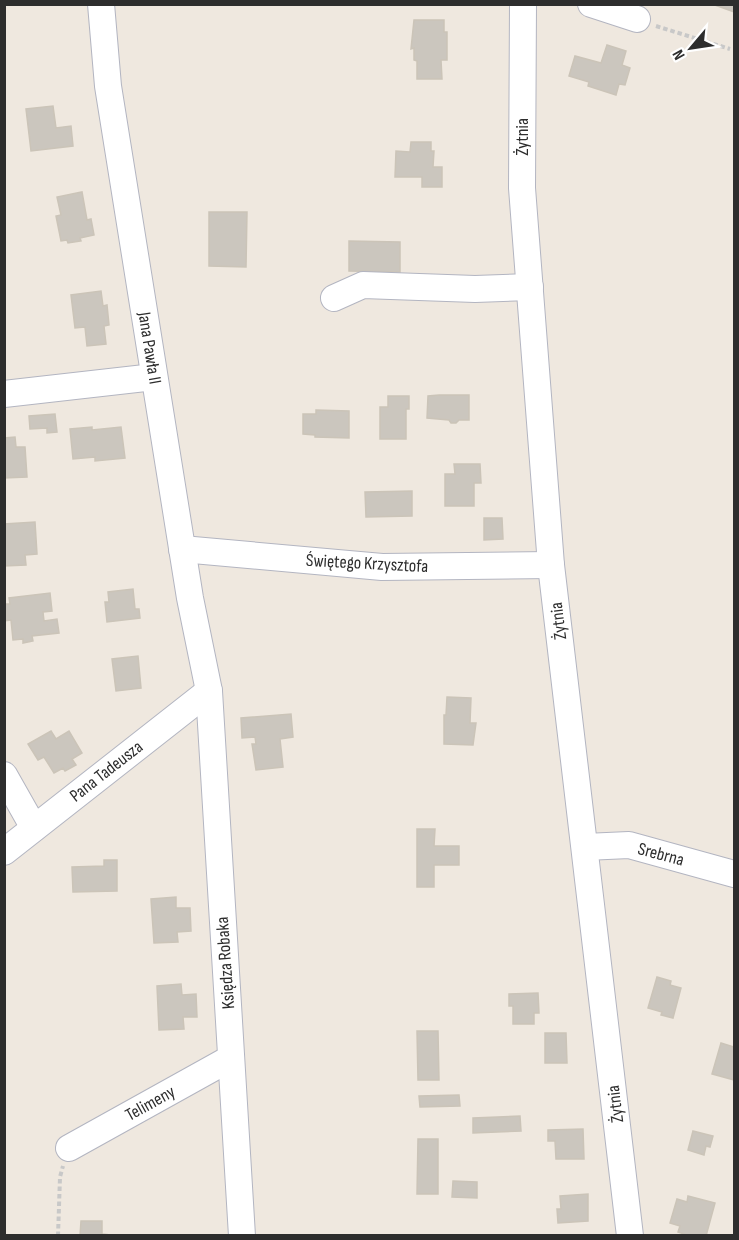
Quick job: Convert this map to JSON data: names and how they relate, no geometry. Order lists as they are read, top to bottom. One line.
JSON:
{"streets":{"street":["Żytnia","Jana Pawła II","Świętego Krzysztofa","Pana Tadeusza","Srebrna","Księdza Robaka","Telimeny"]},"crossings":[["Żytnia","Świętego Krzysztofa"],["Żytnia","Srebrna"],["Jana Pawła II","Świętego Krzysztofa"],["Jana Pawła II","Pana Tadeusza"],["Jana Pawła II","Księdza Robaka"],["Pana Tadeusza","Księdza Robaka"],["Księdza Robaka","Telimeny"]],"north":"bottom left"}
